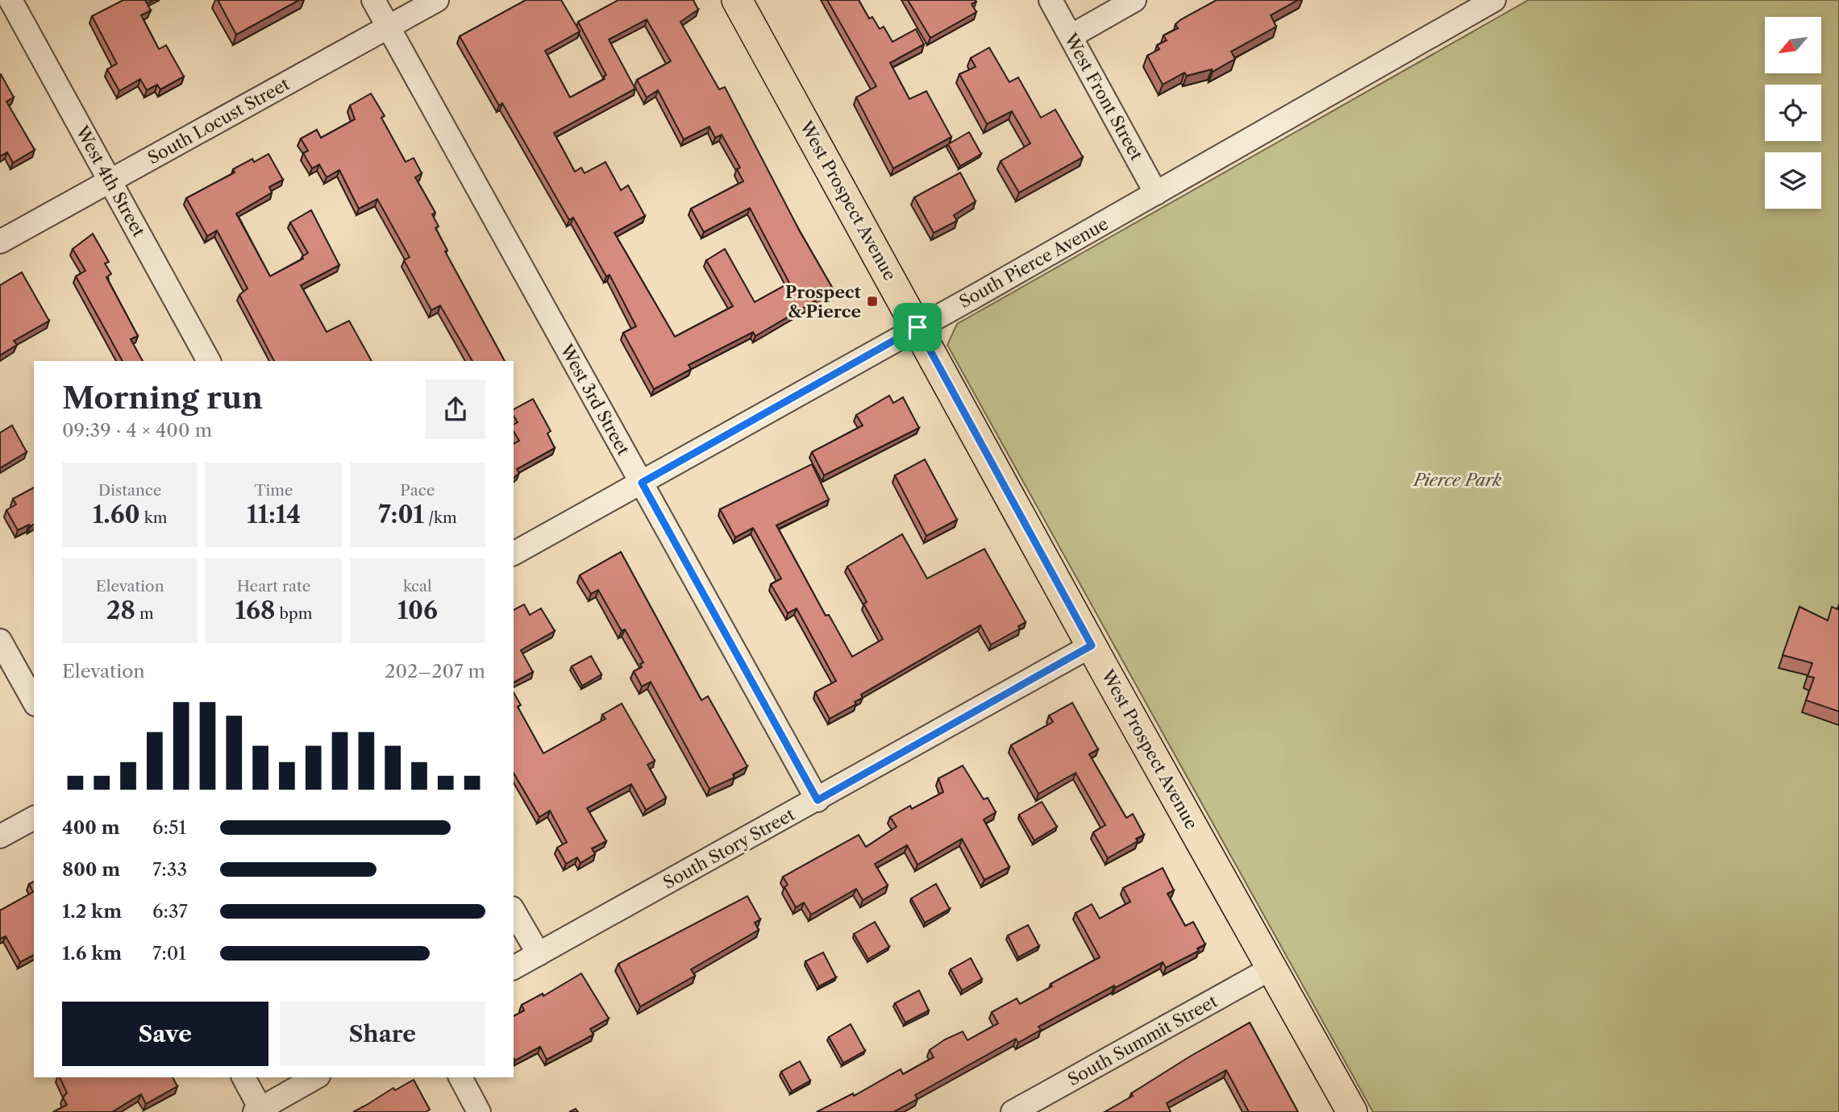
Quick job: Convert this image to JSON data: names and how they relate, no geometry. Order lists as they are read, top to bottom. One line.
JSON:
{"streets":{"main road":["West Prospect Avenue"],"street":["West Front Street","South Locust Street","West 4th Street","South Pierce Avenue","West 3rd Street","South Story Street","South Summit Street"]},"crossings":[["West Front Street","South Pierce Avenue"],["South Locust Street","West 4th Street"],["South Locust Street","West 3rd Street"],["West Prospect Avenue","South Pierce Avenue"],["West Prospect Avenue","South Story Street"],["West Prospect Avenue","South Summit Street"],["South Pierce Avenue","West 3rd Street"],["West 3rd Street","South Story Street"]],"parks":["Pierce Park"],"places":{"transit":["Prospect & Pierce"]},"north":"bottom left","page":{"heading":["Morning run","09:39 · 4 × 400 m"],"stats":[["Distance","1.60 km"],["Time","11:14"],["Pace","7:01 /km"],["Elevation","28 m"],["Heart rate","168 bpm"],["kcal","106"]],"chart":["Elevation","202–207 m"],"list":[{"name":"400 m","note":"6:51"},{"name":"800 m","note":"7:33"},{"name":"1.2 km","note":"6:37"},{"name":"1.6 km","note":"7:01"}],"buttons":["Save","Share"]}}
